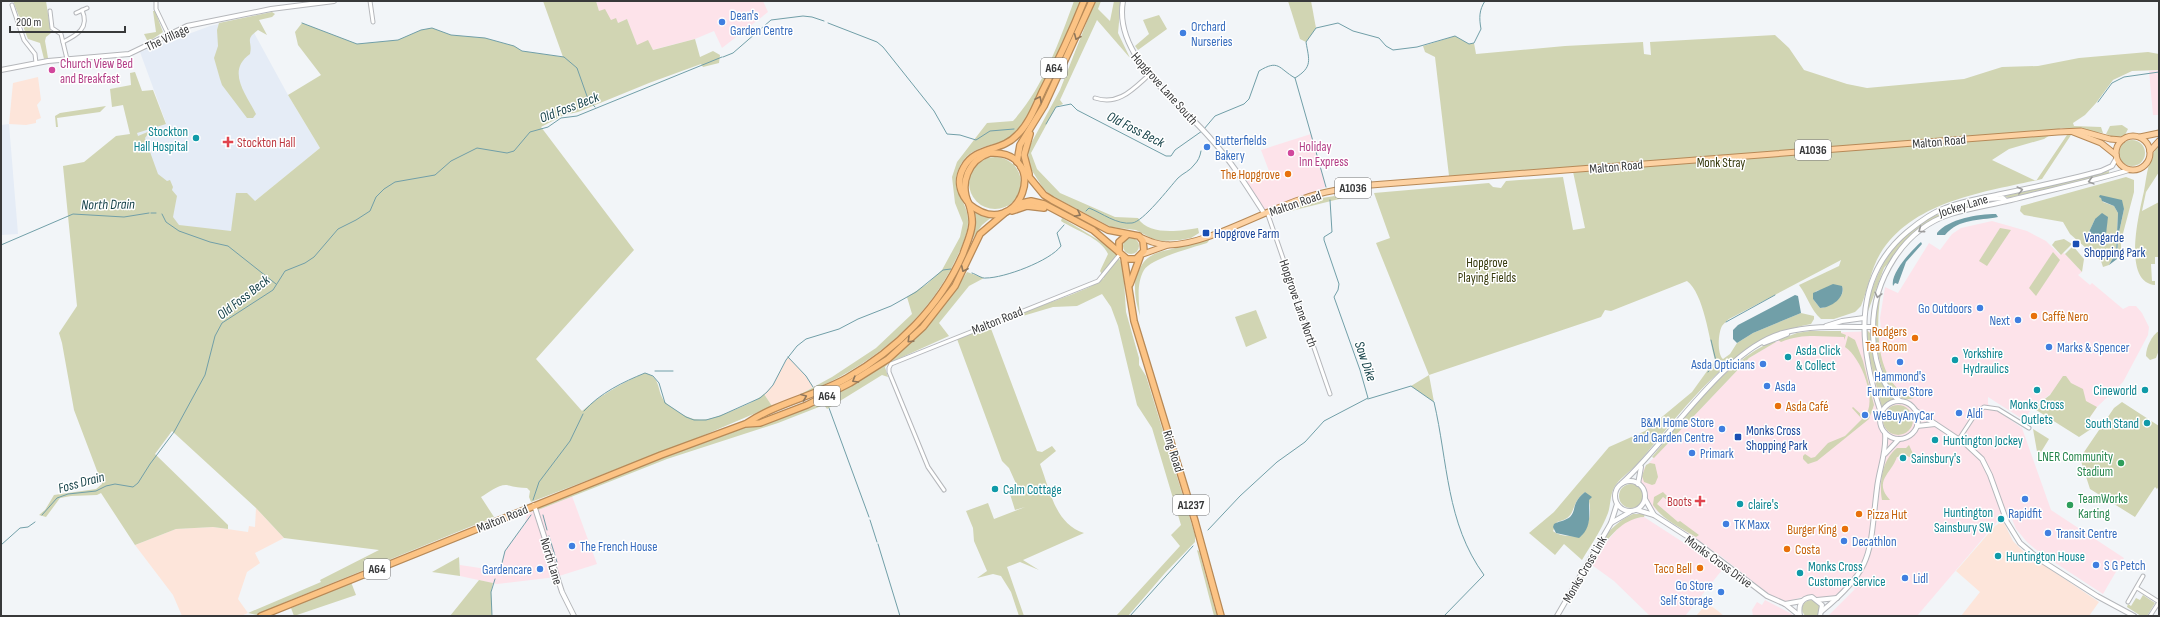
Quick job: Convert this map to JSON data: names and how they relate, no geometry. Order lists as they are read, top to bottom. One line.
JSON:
{"streets":{"highway":["A64","Malton Road","Ring Road","A1237"],"main road":["A1036"],"street":["The Village","Hopgrove Lane South","Jockey Lane","Hopgrove Lane North","North Lane","Monks Cross Drive","Monks Cross Link"]},"crossings":[["A64","Malton Road"],["Hopgrove Lane South","Malton Road"],["Hopgrove Lane South","Hopgrove Lane North"],["Malton Road","Jockey Lane"],["Malton Road","Hopgrove Lane North"],["Malton Road","Ring Road"],["Malton Road","North Lane"],["Monks Cross Drive","Monks Cross Link"]],"water":["Old Foss Beck","North Drain","Sow Dike","Foss Drain"],"parks":["Monk Stray","Hopgrove Playing Fields"],"places":{"other":["Dean's Garden Centre","Orchard Nurseries","Church View Bed and Breakfast","Stockton Hall Hospital","Butterfields Bakery","Holiday Inn Express","The Hopgrove","Go Outdoors","Caffè Nero","Next","Rodgers Tea Room","Marks & Spencer","Asda Click & Collect","Yorkshire Hydraulics","Hammond's Furniture Store","Asda Opticians","Asda","Monks Cross Outlets","Cineworld","Asda Café","Aldi","WeBuyAnyCar","South Stand","B&M Home Store and Garden Centre","Huntington Jockey","Primark","Sainsbury's","LNER Community Stadium","Calm Cottage","Rapidfit","claire's","TeamWorks Karting","Pizza Hut","Huntington Sainsbury SW","TK Maxx","Burger King","Transit Centre","Decathlon","The French House","Costa","Huntington House","S G Petch","Taco Bell","Gardencare","Monks Cross Customer Service","Lidl","Go Store Self Storage"],"health":["Stockton Hall","Boots"],"transit":["Hopgrove Farm","Vangarde Shopping Park","Monks Cross Shopping Park"]},"scale_bar":"200 m"}
